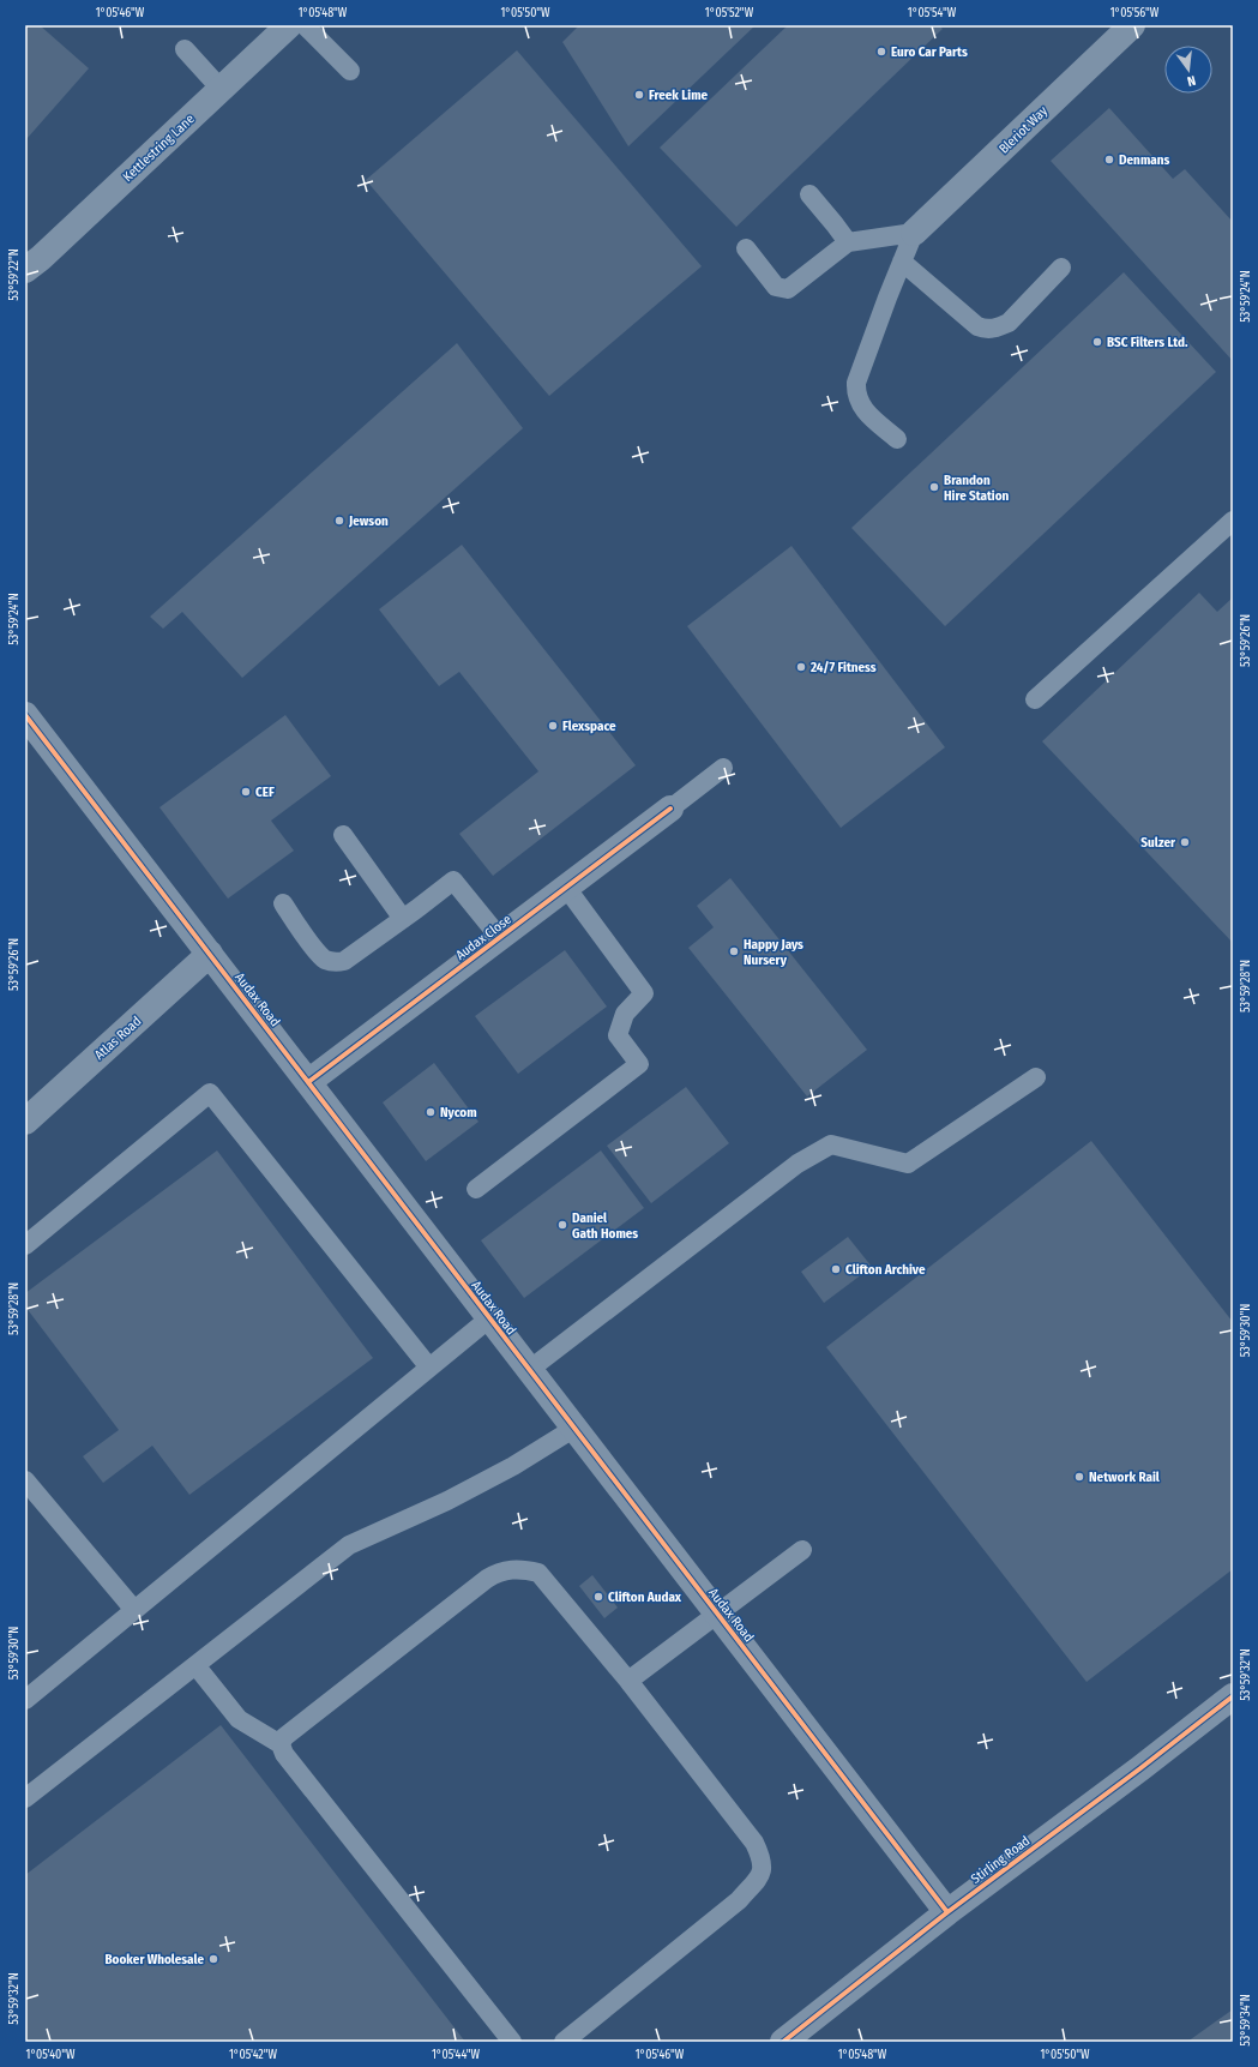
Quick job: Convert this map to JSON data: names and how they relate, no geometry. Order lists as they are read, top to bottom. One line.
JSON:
{"streets":{"street":["Bleriot Way","Kettlestring Lane","Audax Close","Audax Road","Atlas Road","Stirling Road"]},"crossings":[["Audax Close","Audax Road"],["Audax Road","Atlas Road"],["Audax Road","Stirling Road"]],"places":["Euro Car Parts","Freek Lime","Denmans","BSC Filters Ltd.","Brandon Hire Station","Jewson","24/7 Fitness","Flexspace","CEF","Sulzer","Happy Jays Nursery","Nycom","Daniel Gath Homes","Clifton Archive","Network Rail","Clifton Audax","Booker Wholesale"],"north":"bottom","coordinates":["1°05'46\"W","1°05'48\"W","1°05'50\"W","1°05'52\"W","1°05'54\"W","1°05'56\"W","53°59'22\"N","53°59'24\"N","53°59'26\"N","53°59'28\"N","53°59'30\"N","53°59'32\"N","53°59'34\"N","1°05'40\"W","1°05'42\"W","1°05'44\"W"]}
